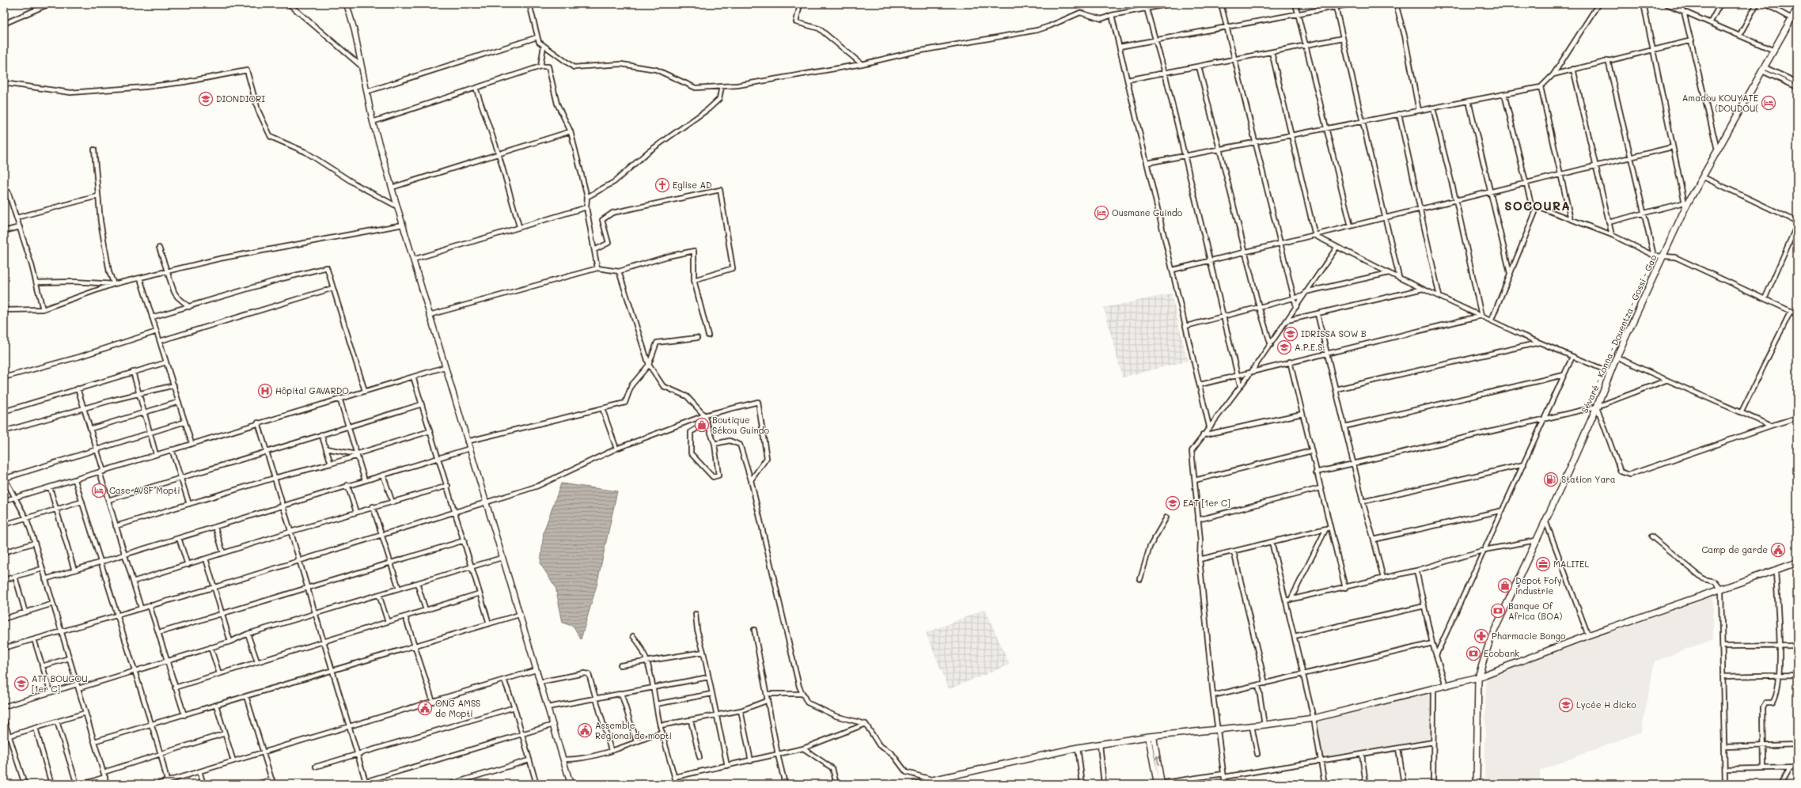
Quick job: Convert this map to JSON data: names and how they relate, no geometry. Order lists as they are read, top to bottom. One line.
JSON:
{"streets":{"main road":["Sévaré - Konna - Douentza - Gossi - Gao"]},"districts":["SOCOURA"],"places":{"school or university":["DIONDIORI","IDRISSA SOW B","A.P.E.S.","EAT [1er C]","ATT BOUGOU [1er C]","Lycée H dicko"],"hotel":["Amadou KOUYATE (DOUDOU(","Ousmane Guindo","Case AVSF Mopti"],"church":["Eglise AD"],"hospital":["Hôpital GAVARDO"],"shop":["Boutique Sékou Guindo","Depot Fofy industrie"],"fuel station":["Station Yara"],"public building":["Camp de garde","ONG AMSS de Mopti","Assemble Regional de mopti"],"office":["MALITEL"],"bank":["Banque Of Africa (BOA)","Ecobank"],"pharmacy":["Pharmacie Bongo"]}}
